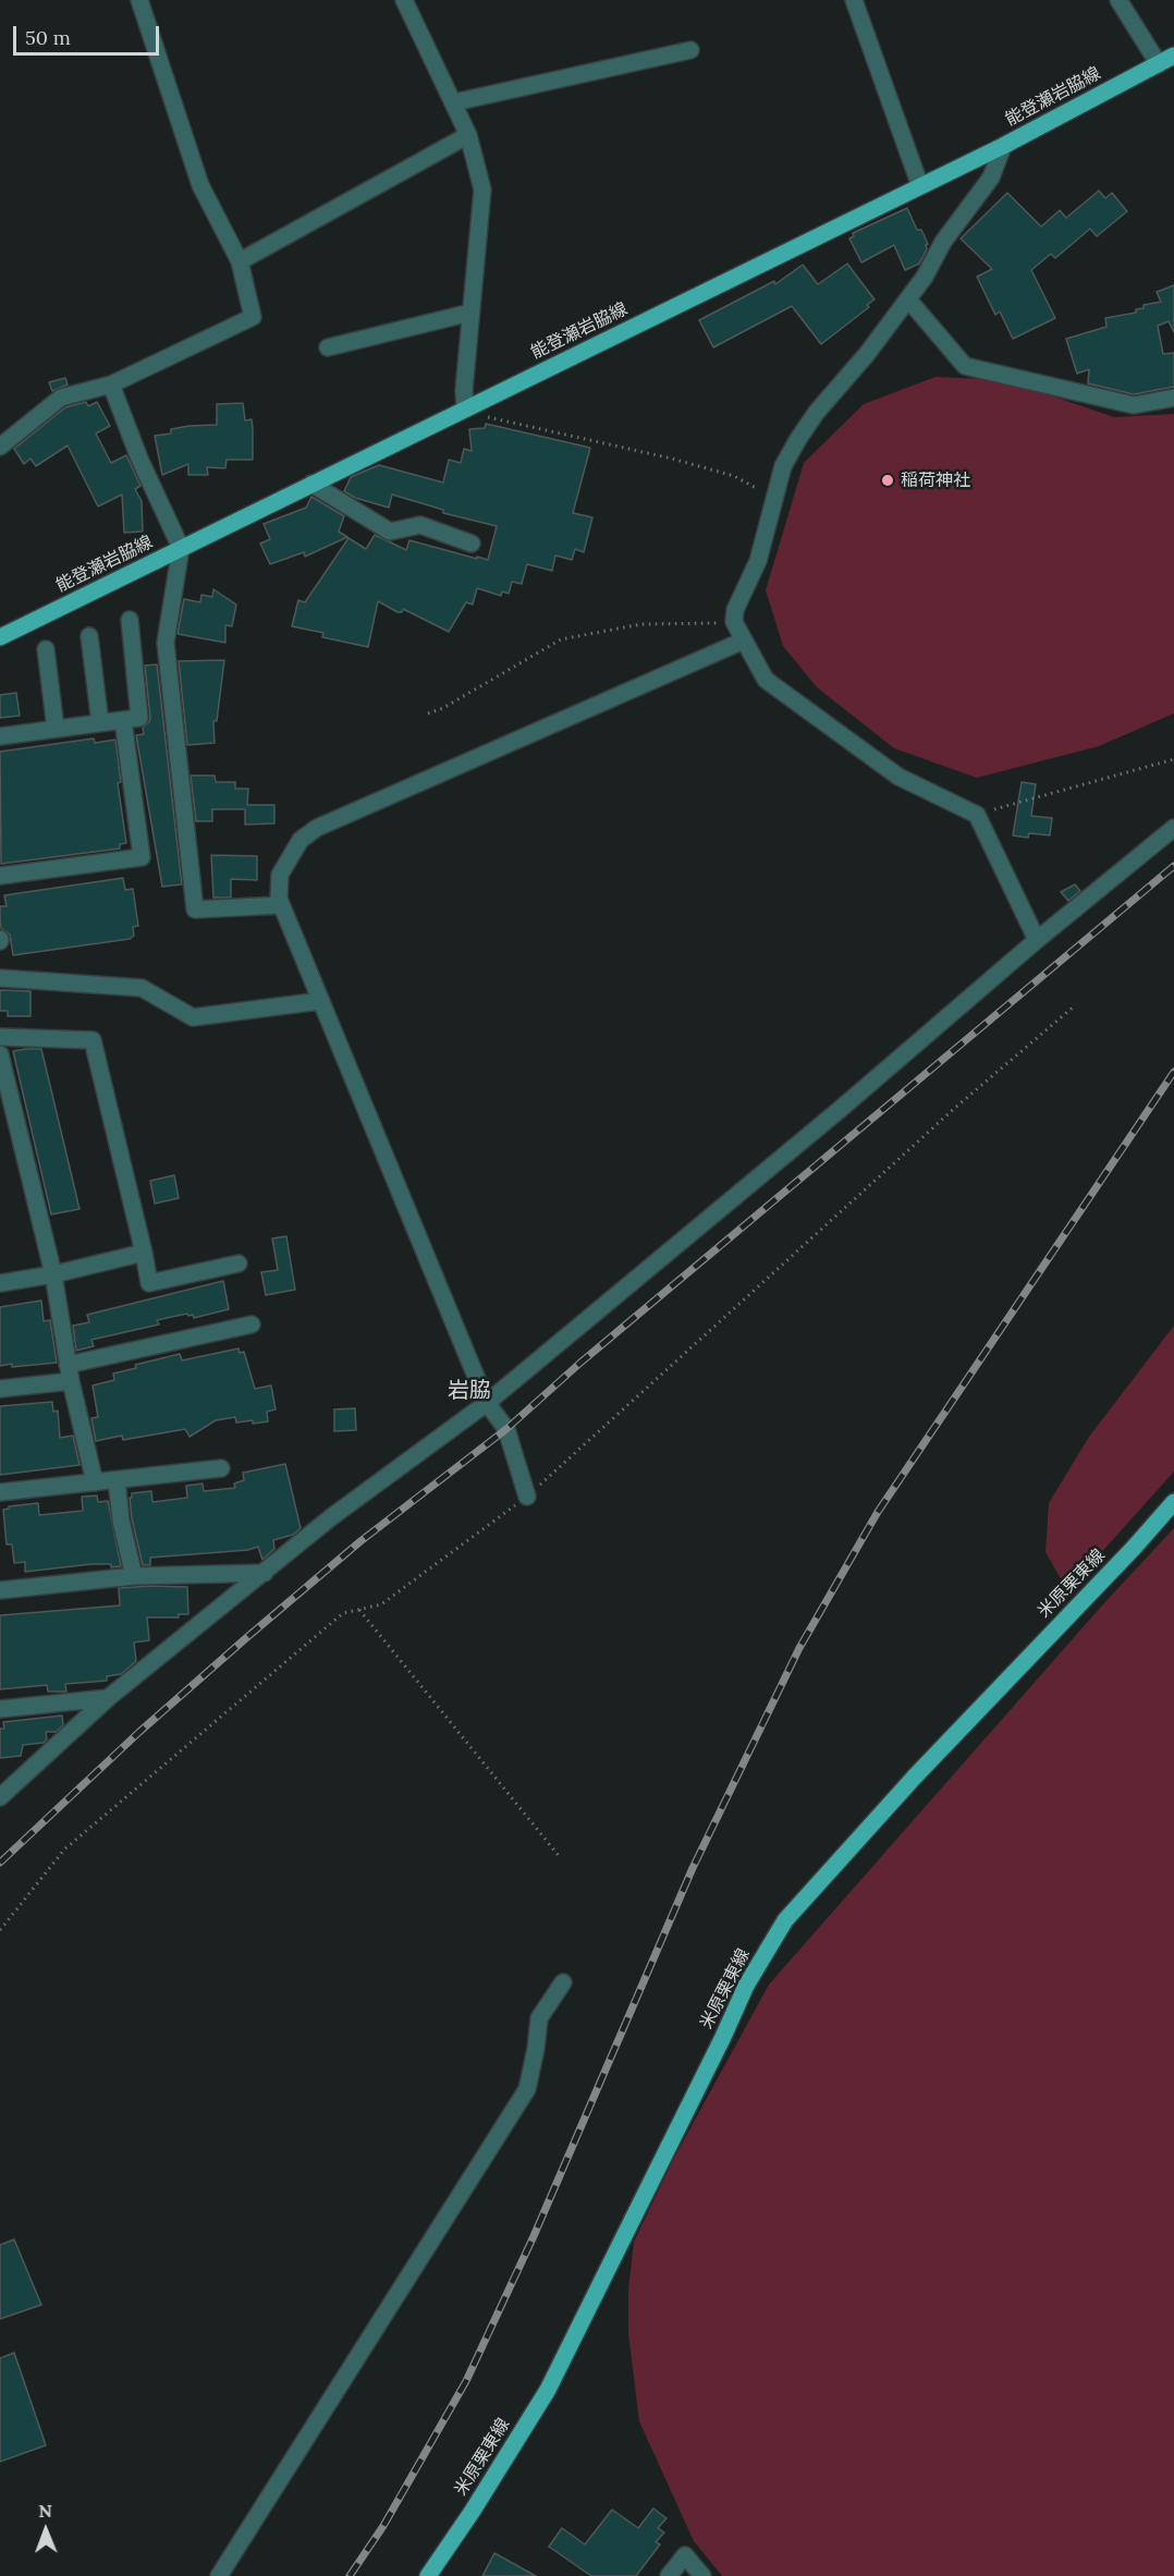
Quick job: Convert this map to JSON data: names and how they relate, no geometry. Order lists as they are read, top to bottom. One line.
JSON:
{"streets":{"main road":["能登瀬岩脇線","米原栗東線"]},"districts":["岩脇"],"places":["稲荷神社"],"scale_bar":"50 m","north":"top"}
